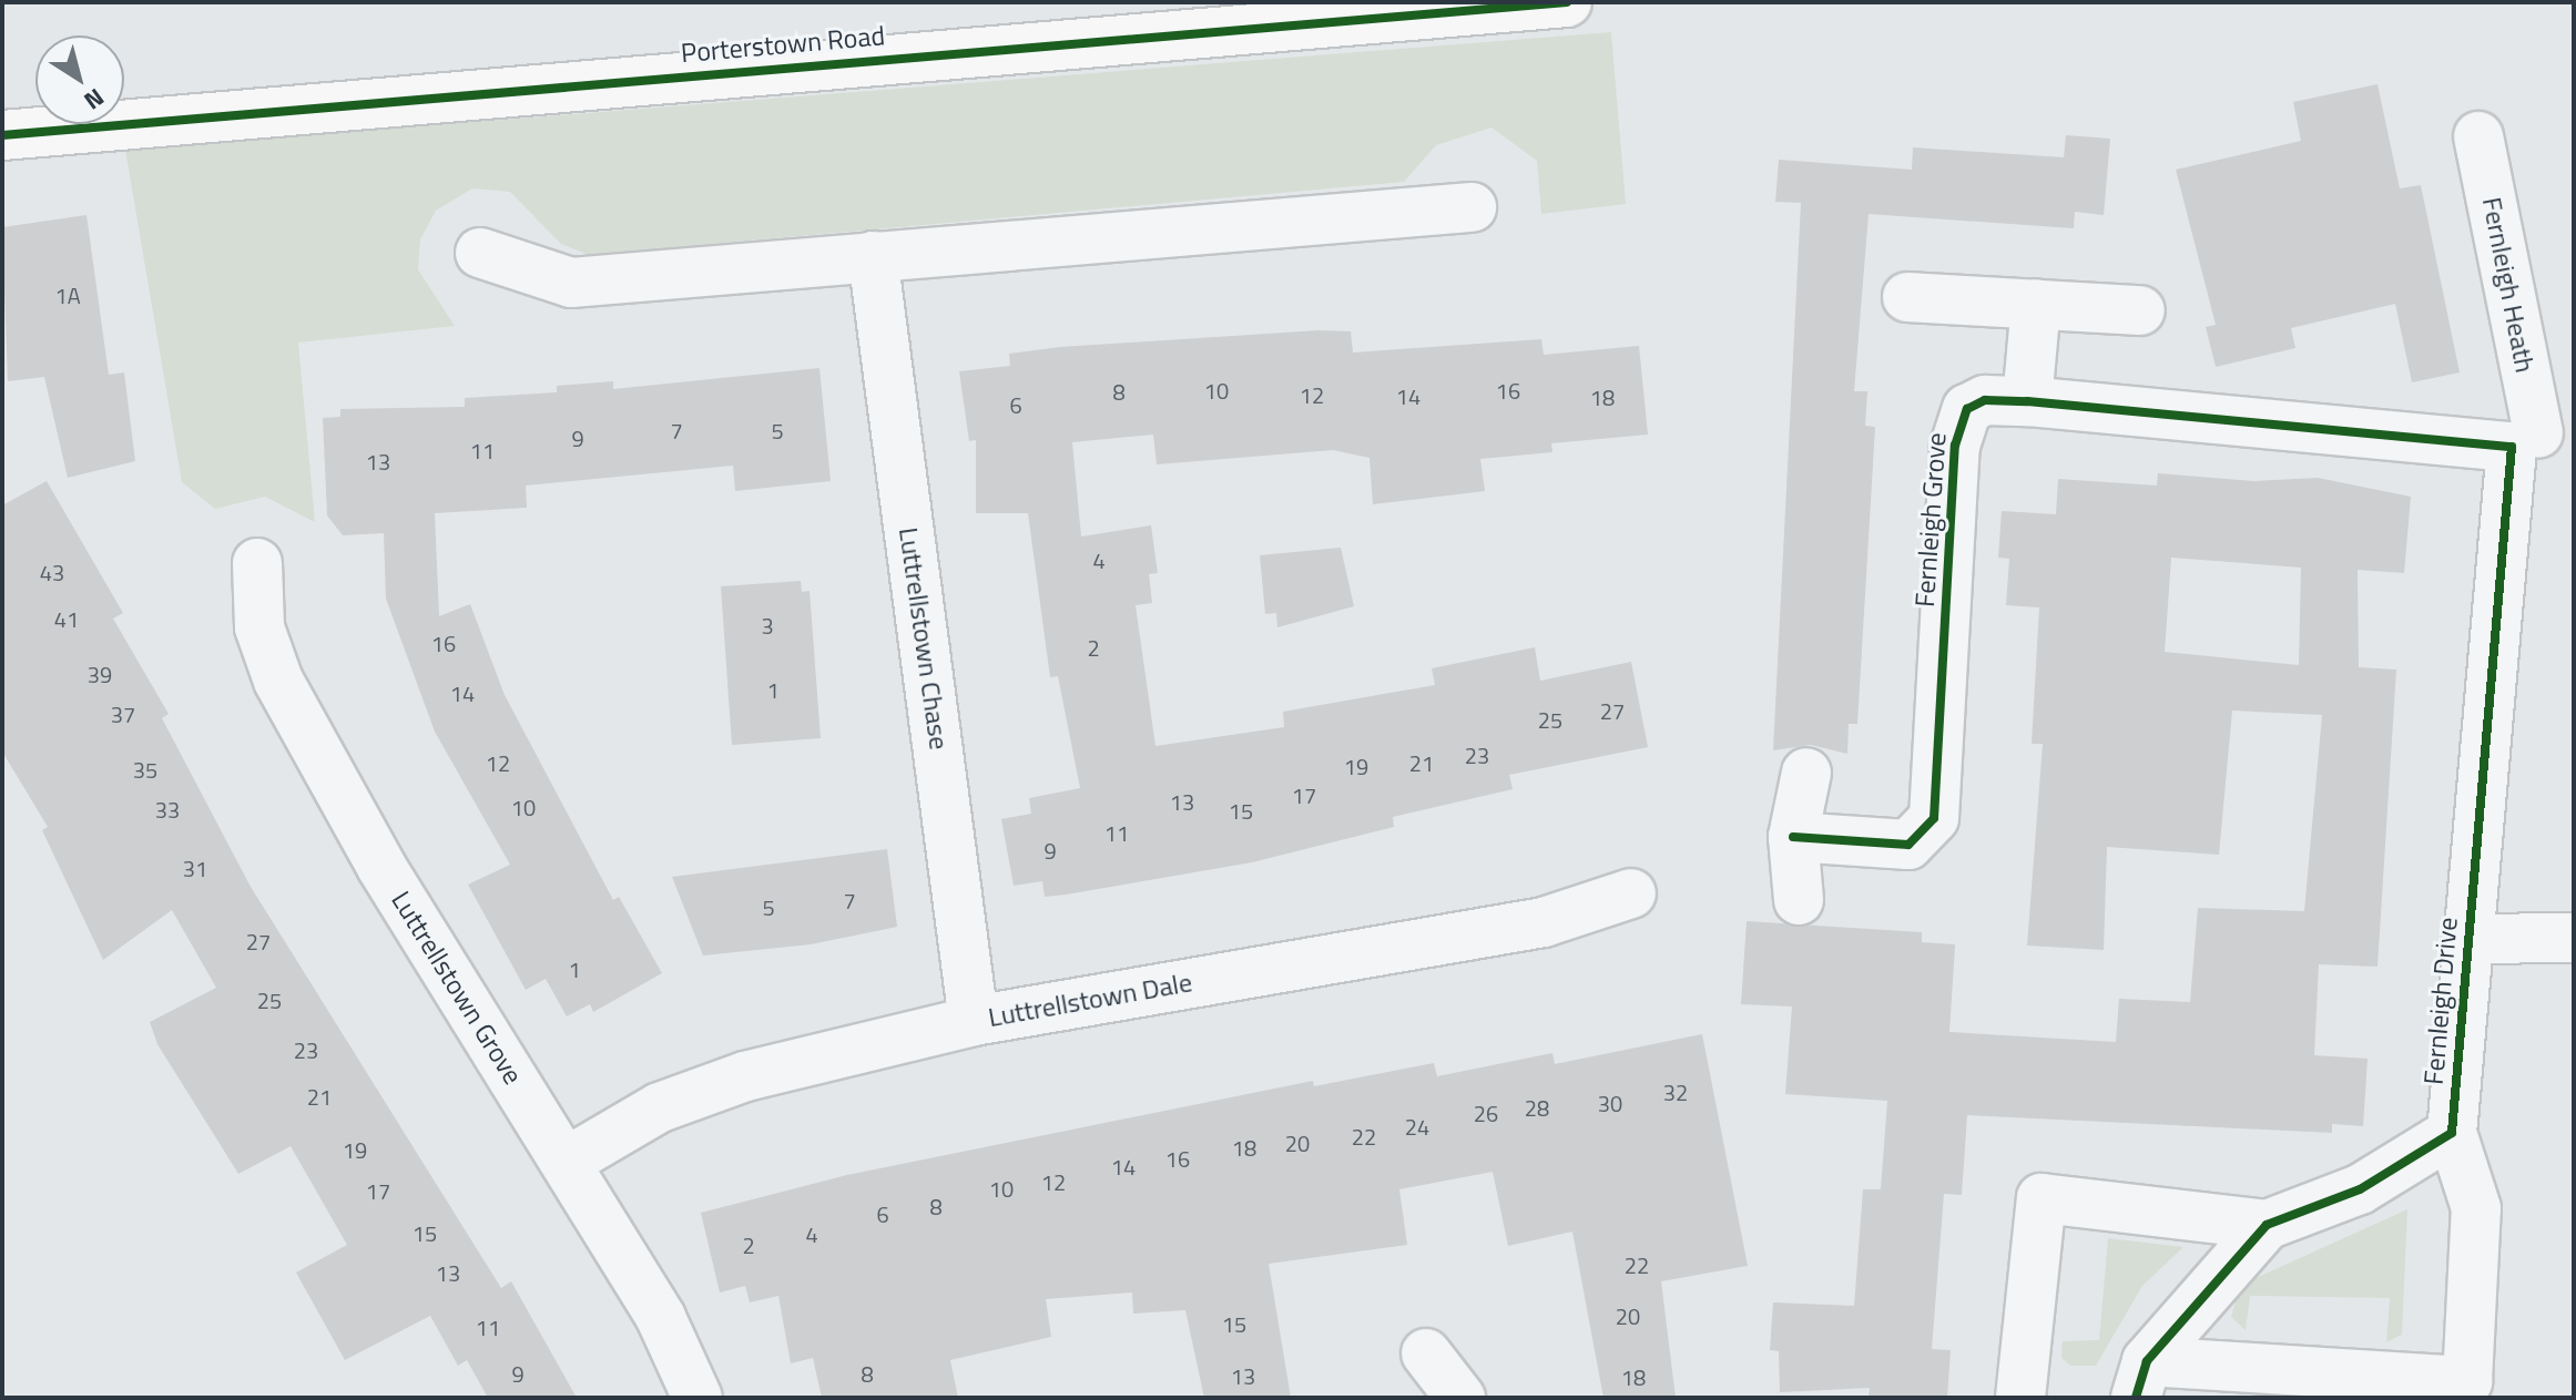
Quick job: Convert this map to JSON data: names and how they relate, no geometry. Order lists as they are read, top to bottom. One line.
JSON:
{"streets":{"street":["Porterstown Road","Fernleigh Heath","Fernleigh Grove","Luttrellstown Chase","Luttrellstown Grove","Luttrellstown Dale","Fernleigh Drive"]},"crossings":[["Fernleigh Heath","Fernleigh Grove"],["Fernleigh Heath","Fernleigh Drive"],["Fernleigh Grove","Fernleigh Drive"],["Luttrellstown Chase","Luttrellstown Dale"],["Luttrellstown Grove","Luttrellstown Dale"]],"house_numbers":["1A","10","16","8","12","14","18","6","7","5","9","11","13","4","43","41","3","16","2","39","1","14","27","37","25","23","12","21","19","35","17","13","10","33","15","11","9","31","7","5","27","1","25","23","32","21","30","28","26","24","22","20","18","19","16","14","12","10","17","8","6","15","4","2","22","13","20","15","11","9","8","13","18"],"north":"bottom right"}
